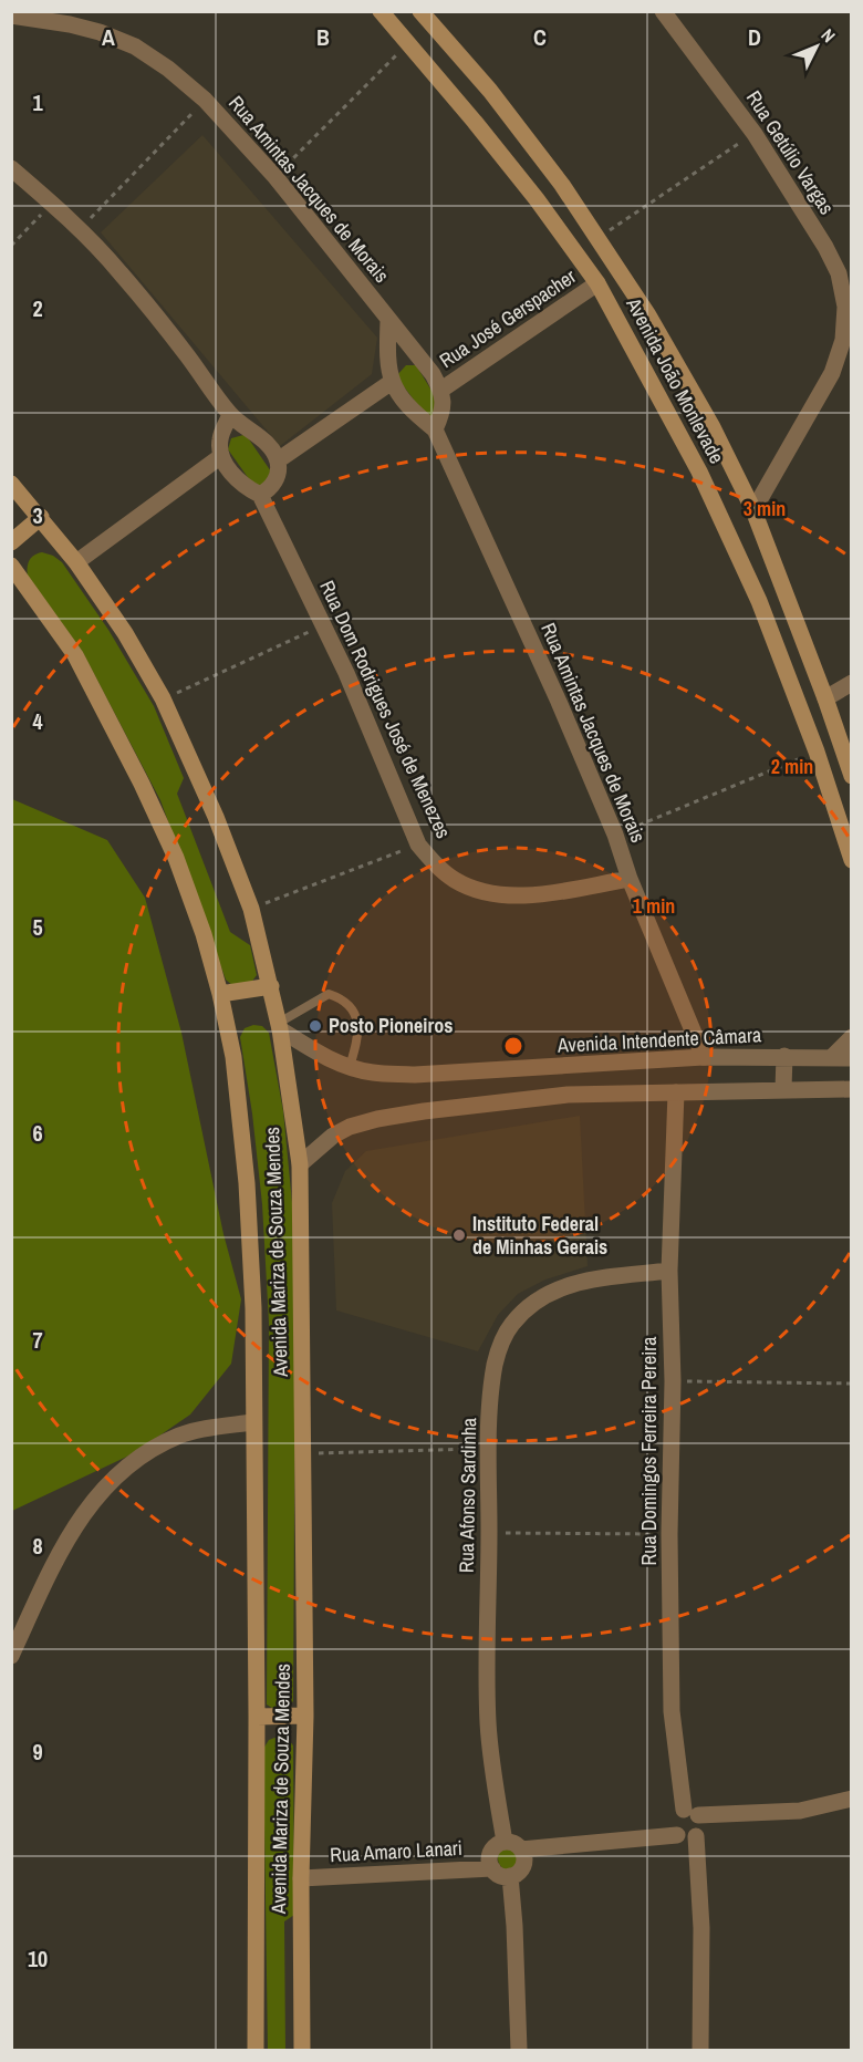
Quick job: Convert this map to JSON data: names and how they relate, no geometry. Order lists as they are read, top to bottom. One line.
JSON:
{"streets":{"main road":["Avenida João Monlevade","Avenida Mariza de Souza Mendes"],"street":["Rua Getúlio Vargas","Rua Amintas Jacques de Morais","Rua José Gerspacher","Rua Dom Rodrigues José de Menezes","Avenida Intendente Câmara","Rua Domingos Ferreira Pereira","Rua Afonso Sardinha","Rua Amaro Lanari"]},"crossings":[["Rua Getúlio Vargas","Avenida João Monlevade"],["Rua Amintas Jacques de Morais","Rua José Gerspacher"],["Rua Amintas Jacques de Morais","Rua Dom Rodrigues José de Menezes"],["Rua Amintas Jacques de Morais","Avenida Intendente Câmara"],["Rua José Gerspacher","Avenida João Monlevade"],["Avenida Intendente Câmara","Avenida Mariza de Souza Mendes"],["Avenida Mariza de Souza Mendes","Rua Amaro Lanari"],["Rua Domingos Ferreira Pereira","Rua Afonso Sardinha"],["Rua Afonso Sardinha","Rua Amaro Lanari"]],"places":["Posto Pioneiros","Instituto Federal de Minhas Gerais"],"north":"top right","grid":{"columns":["A","B","C","D"],"rows":["1","2","3","4","5","6","7","8","9","10"]},"rings":["3 min","2 min","1 min"]}
